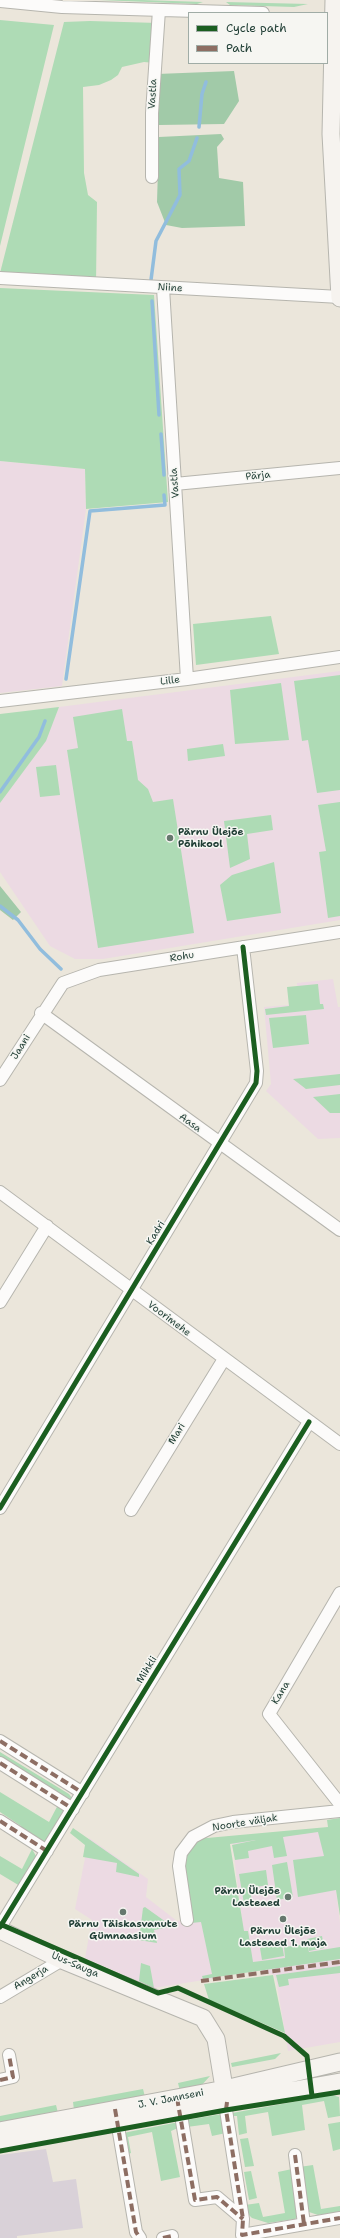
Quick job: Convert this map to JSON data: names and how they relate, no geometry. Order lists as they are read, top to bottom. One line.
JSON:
{"streets":{"main road":["Uus-Sauga","J. V. Jannseni"],"street":["Vastla","Niine","Pärja","Lille","Rohu","Jaani","Aasa","Kadri","Voorimehe","Mari","Mihkli","Kana","Noorte väljak","Angerja"]},"crossings":[["Vastla","Niine"],["Vastla","Pärja"],["Vastla","Lille"],["Rohu","Jaani"],["Rohu","Aasa"],["Rohu","Kadri"],["Jaani","Aasa"],["Aasa","Kadri"],["Kadri","Voorimehe"],["Voorimehe","Mari"],["Voorimehe","Mihkli"],["Uus-Sauga","Angerja"],["Uus-Sauga","J. V. Jannseni"]],"places":["Pärnu Ülejõe Põhikool","Pärnu Ülejõe Lasteaed","Pärnu Täiskasvanute Gümnaasium","Pärnu Ülejõe Lasteaed 1. maja"],"legend":["Cycle path","Path"]}
